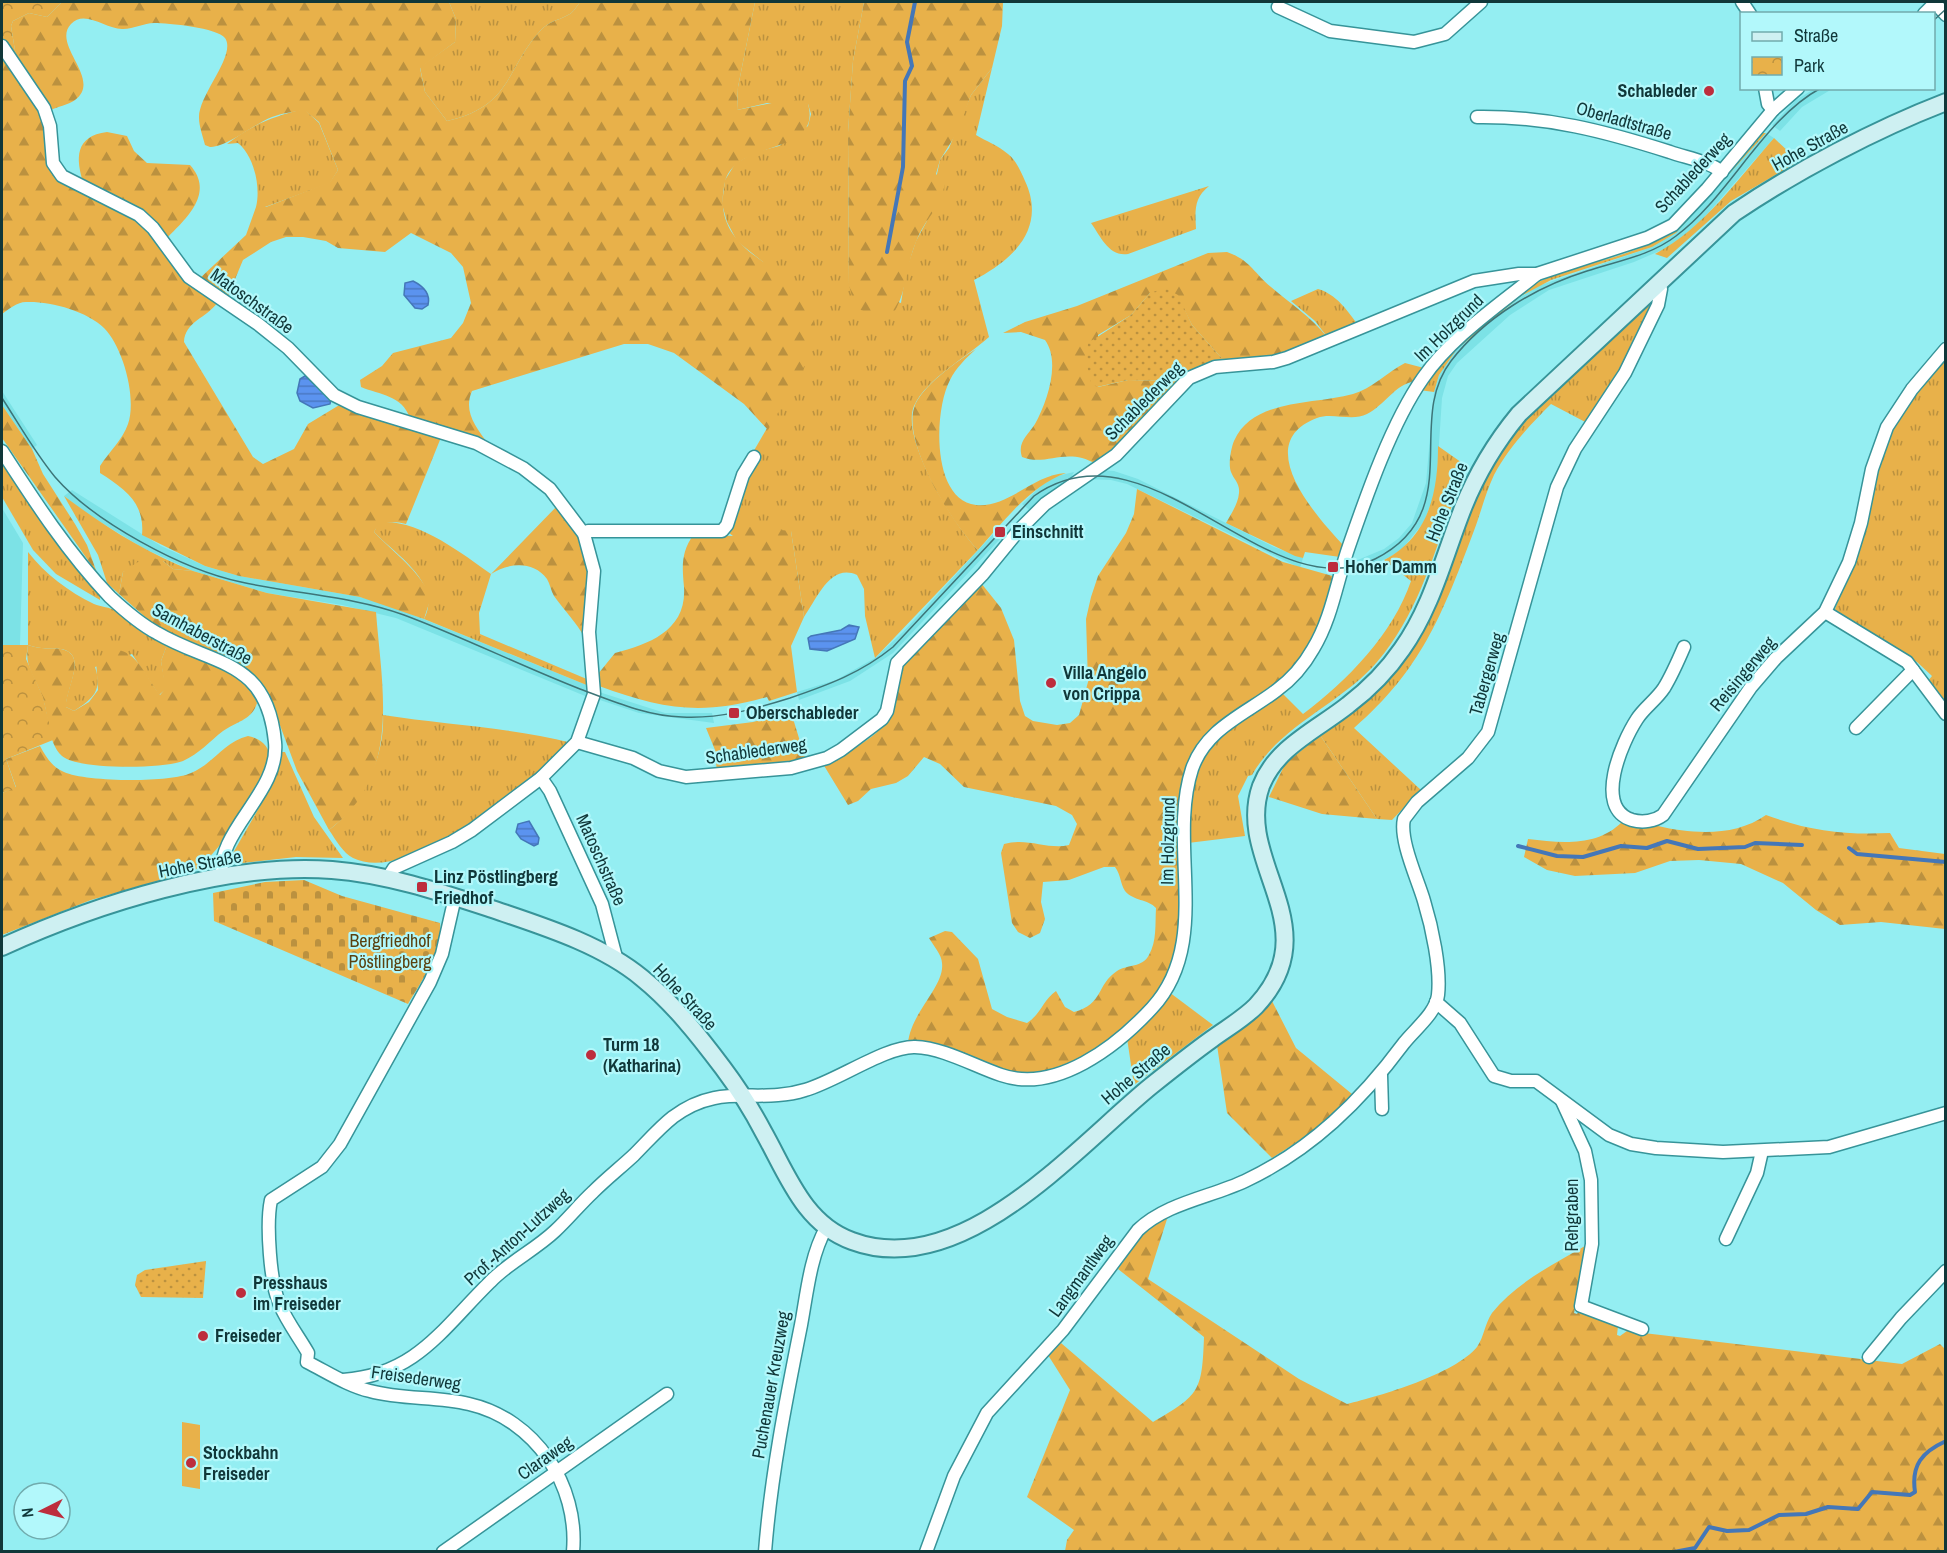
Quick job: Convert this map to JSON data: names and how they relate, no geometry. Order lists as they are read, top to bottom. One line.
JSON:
{"streets":{"main road":["Hohe Straße"],"street":["Oberladtstraße","Schablederweg","Matoschstraße","Im Holzgrund","Samhaberstraße","Tabergerweg","Reisingerweg","Rehgraben","Prof.-Anton-Lutzweg","Langmantlweg","Freisederweg","Puchenauer Kreuzweg","Claraweg"]},"crossings":[["Oberladtstraße","Schablederweg"],["Hohe Straße","Matoschstraße"],["Hohe Straße","Im Holzgrund"],["Hohe Straße","Samhaberstraße"],["Hohe Straße","Tabergerweg"],["Hohe Straße","Prof.-Anton-Lutzweg"],["Hohe Straße","Freisederweg"],["Hohe Straße","Puchenauer Kreuzweg"],["Schablederweg","Matoschstraße"],["Schablederweg","Im Holzgrund"],["Im Holzgrund","Prof.-Anton-Lutzweg"],["Prof.-Anton-Lutzweg","Freisederweg"],["Freisederweg","Claraweg"]],"parks":["Bergfriedhof Pöstlingberg"],"places":{"other":["Schableder","Villa Angelo von Crippa","Turm 18 (Katharina)","Presshaus im Freiseder","Freiseder","Stockbahn Freiseder"],"transit":["Einschnitt","Hoher Damm","Oberschableder","Linz Pöstlingberg Friedhof"]},"legend":["Straße","Park"],"north":"left"}
